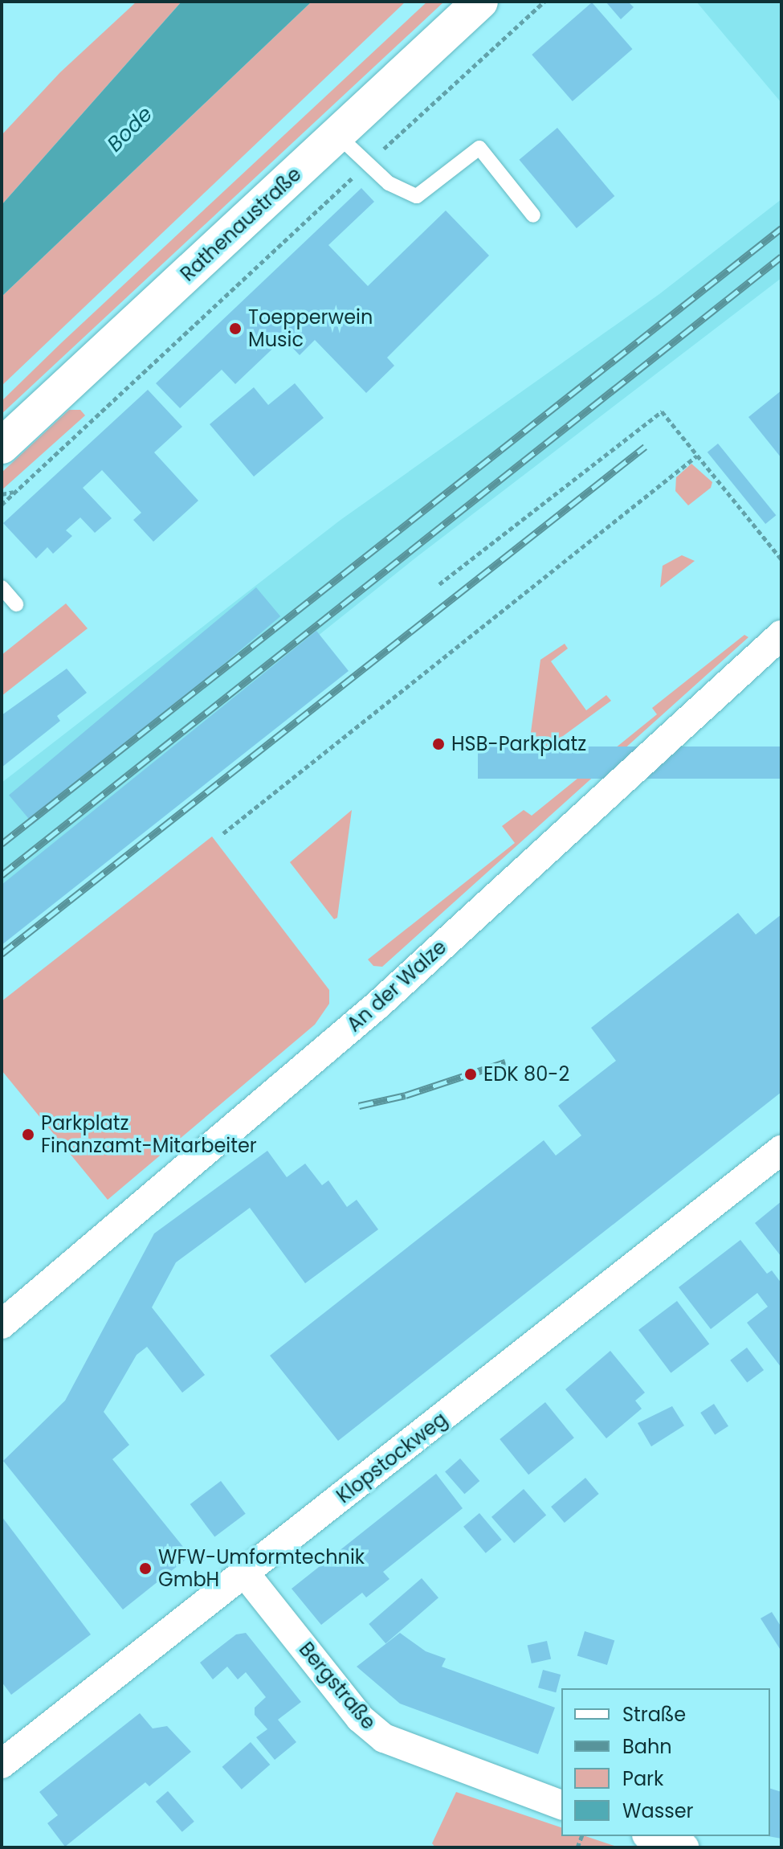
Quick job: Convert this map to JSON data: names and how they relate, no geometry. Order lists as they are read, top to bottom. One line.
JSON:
{"streets":{"main road":["Rathenaustraße"],"street":["An der Walze","Klopstockweg","Bergstraße"]},"crossings":[["Klopstockweg","Bergstraße"]],"water":["Bode"],"places":["Toepperwein Music","HSB-Parkplatz","EDK 80-2","Parkplatz Finanzamt-Mitarbeiter","WFW-Umformtechnik GmbH"],"legend":["Straße","Bahn","Park","Wasser"]}
